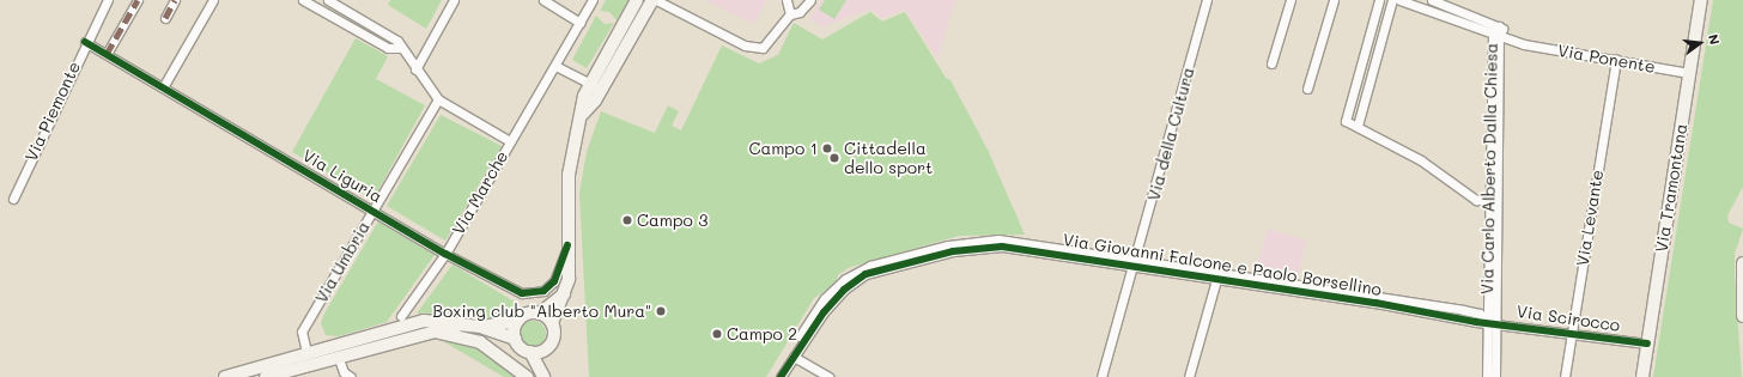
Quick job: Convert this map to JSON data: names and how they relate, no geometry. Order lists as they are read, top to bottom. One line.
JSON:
{"streets":{"street":["Via Ponente","Via Piemonte","Via della Cultura","Via Carlo Alberto Dalla Chiesa","Via Liguria","Via Tramontana","Via Marche","Via Levante","Via Umbria","Via Giovanni Falcone e Paolo Borsellino","Via Scirocco"]},"crossings":[["Via Ponente","Via Carlo Alberto Dalla Chiesa"],["Via Ponente","Via Tramontana"],["Via Ponente","Via Levante"],["Via Piemonte","Via Liguria"],["Via della Cultura","Via Giovanni Falcone e Paolo Borsellino"],["Via Carlo Alberto Dalla Chiesa","Via Giovanni Falcone e Paolo Borsellino"],["Via Carlo Alberto Dalla Chiesa","Via Scirocco"],["Via Liguria","Via Marche"],["Via Liguria","Via Umbria"],["Via Tramontana","Via Scirocco"],["Via Levante","Via Scirocco"],["Via Giovanni Falcone e Paolo Borsellino","Via Scirocco"]],"places":["Campo 1","Cittadella dello sport","Campo 3","Boxing club \"Alberto Mura\"","Campo 2"],"north":"right"}
